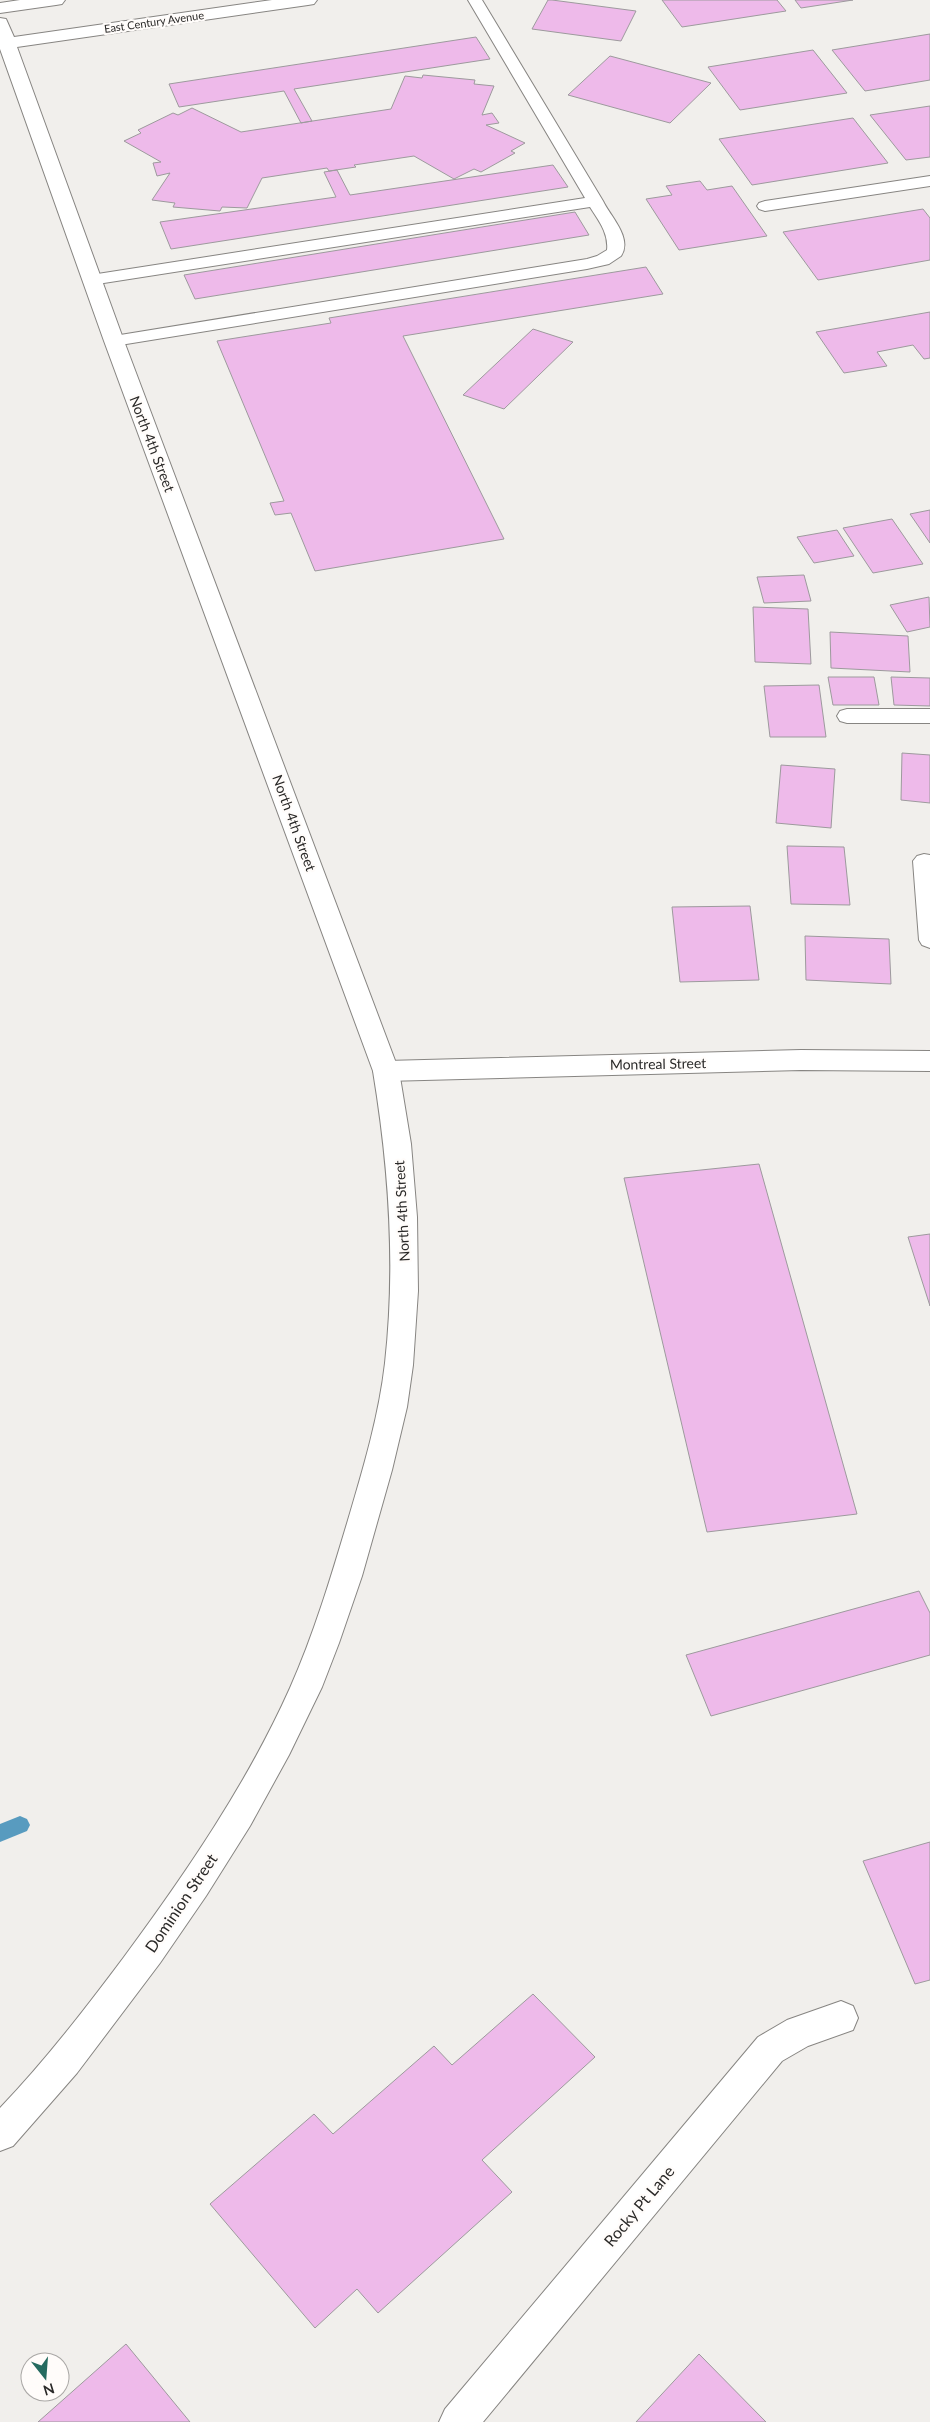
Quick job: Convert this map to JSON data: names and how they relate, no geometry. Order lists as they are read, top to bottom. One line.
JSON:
{"streets":{"street":["East Century Avenue","North 4th Street","Montreal Street","Dominion Street","Rocky Pt Lane"]},"crossings":[["East Century Avenue","North 4th Street"],["North 4th Street","Montreal Street"],["North 4th Street","Dominion Street"]],"north":"bottom"}
